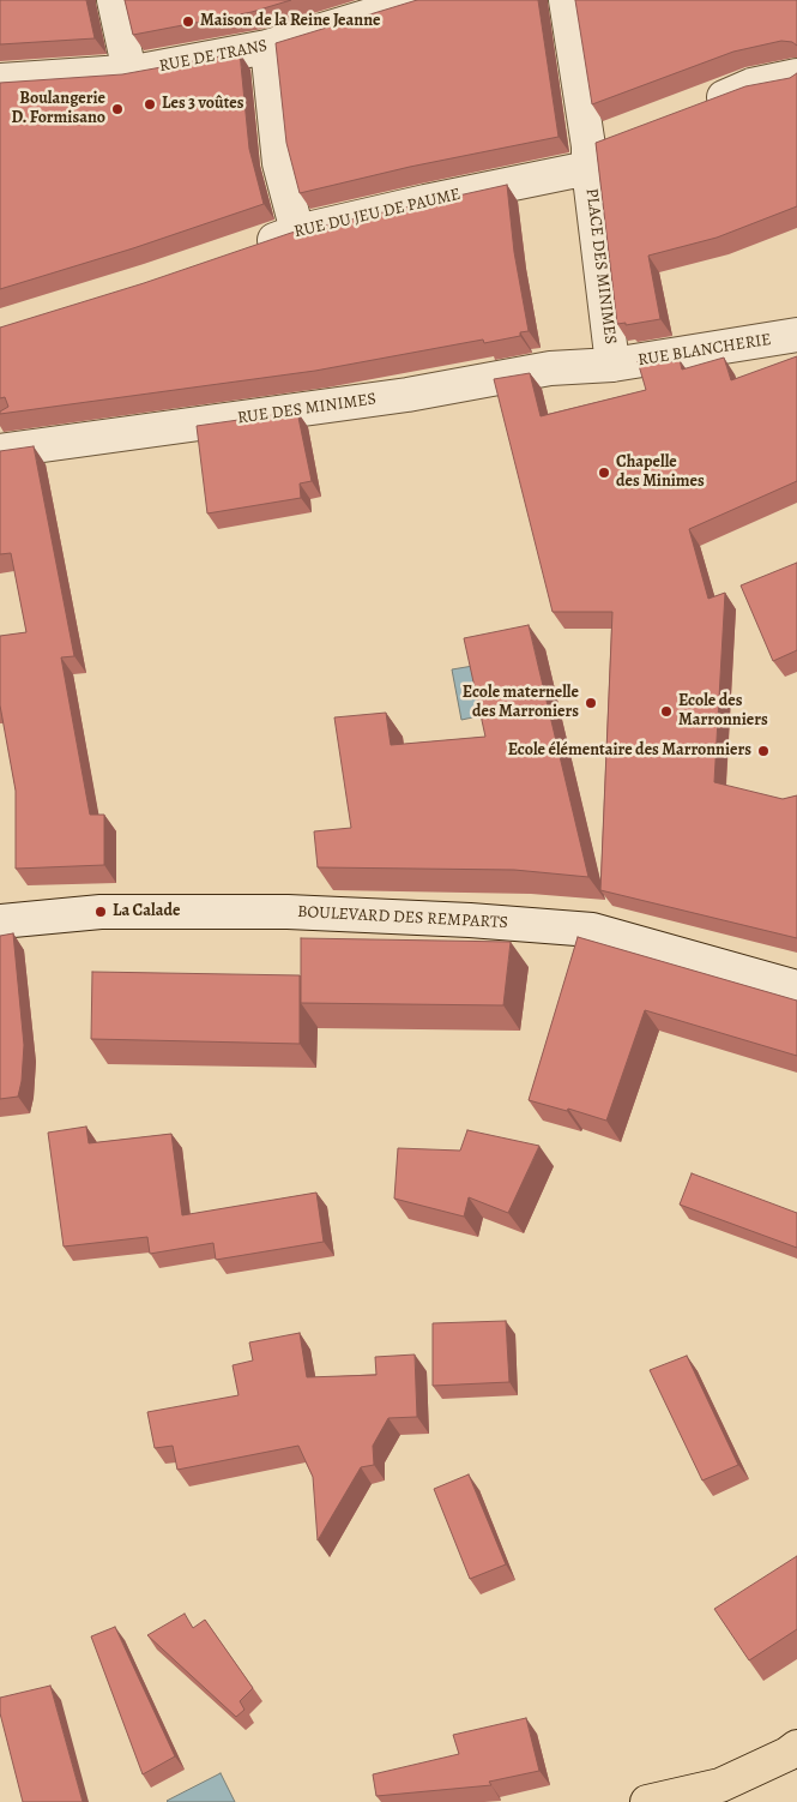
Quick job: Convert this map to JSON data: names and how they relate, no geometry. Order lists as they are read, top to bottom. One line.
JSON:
{"streets":{"street":["RUE DE TRANS","RUE DU JEU DE PAUME","PLACE DES MINIMES","RUE BLANCHERIE","RUE DES MINIMES","BOULEVARD DES REMPARTS"]},"crossings":[["RUE DU JEU DE PAUME","PLACE DES MINIMES"],["PLACE DES MINIMES","RUE BLANCHERIE"],["PLACE DES MINIMES","RUE DES MINIMES"],["RUE BLANCHERIE","RUE DES MINIMES"]],"places":["Maison de la Reine Jeanne","Les 3 voûtes","Boulangerie D. Formisano","Chapelle des Minimes","Ecole maternelle des Marroniers","Ecole des Marronniers","Ecole élémentaire des Marronniers","La Calade"]}
